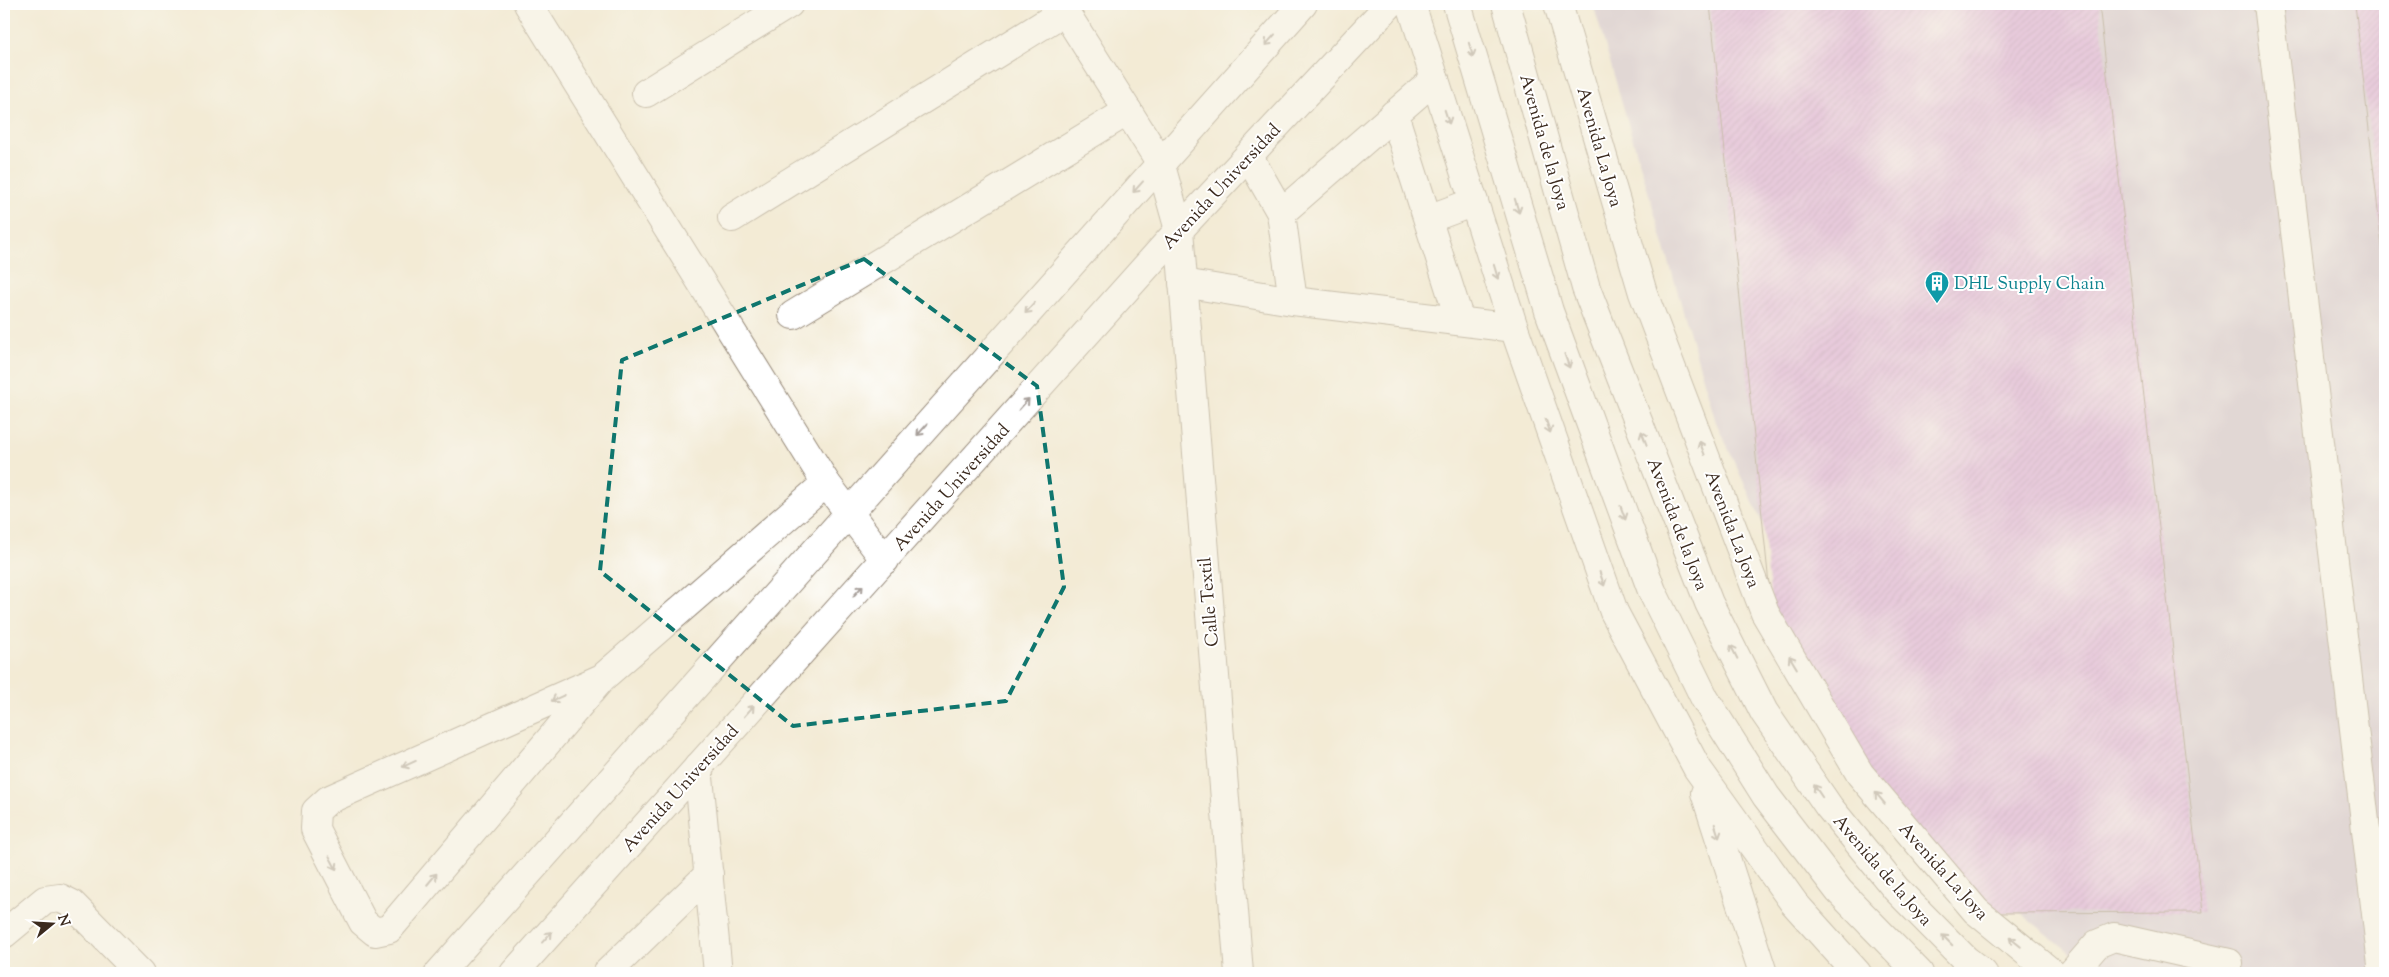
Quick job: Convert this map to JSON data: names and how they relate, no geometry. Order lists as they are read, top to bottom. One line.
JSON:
{"streets":{"main road":["Avenida de la Joya","Avenida La Joya","Avenida Universidad","Calle Textil"]},"crossings":[["Avenida Universidad","Calle Textil"]],"places":{"building":["DHL Supply Chain"]},"north":"right"}
